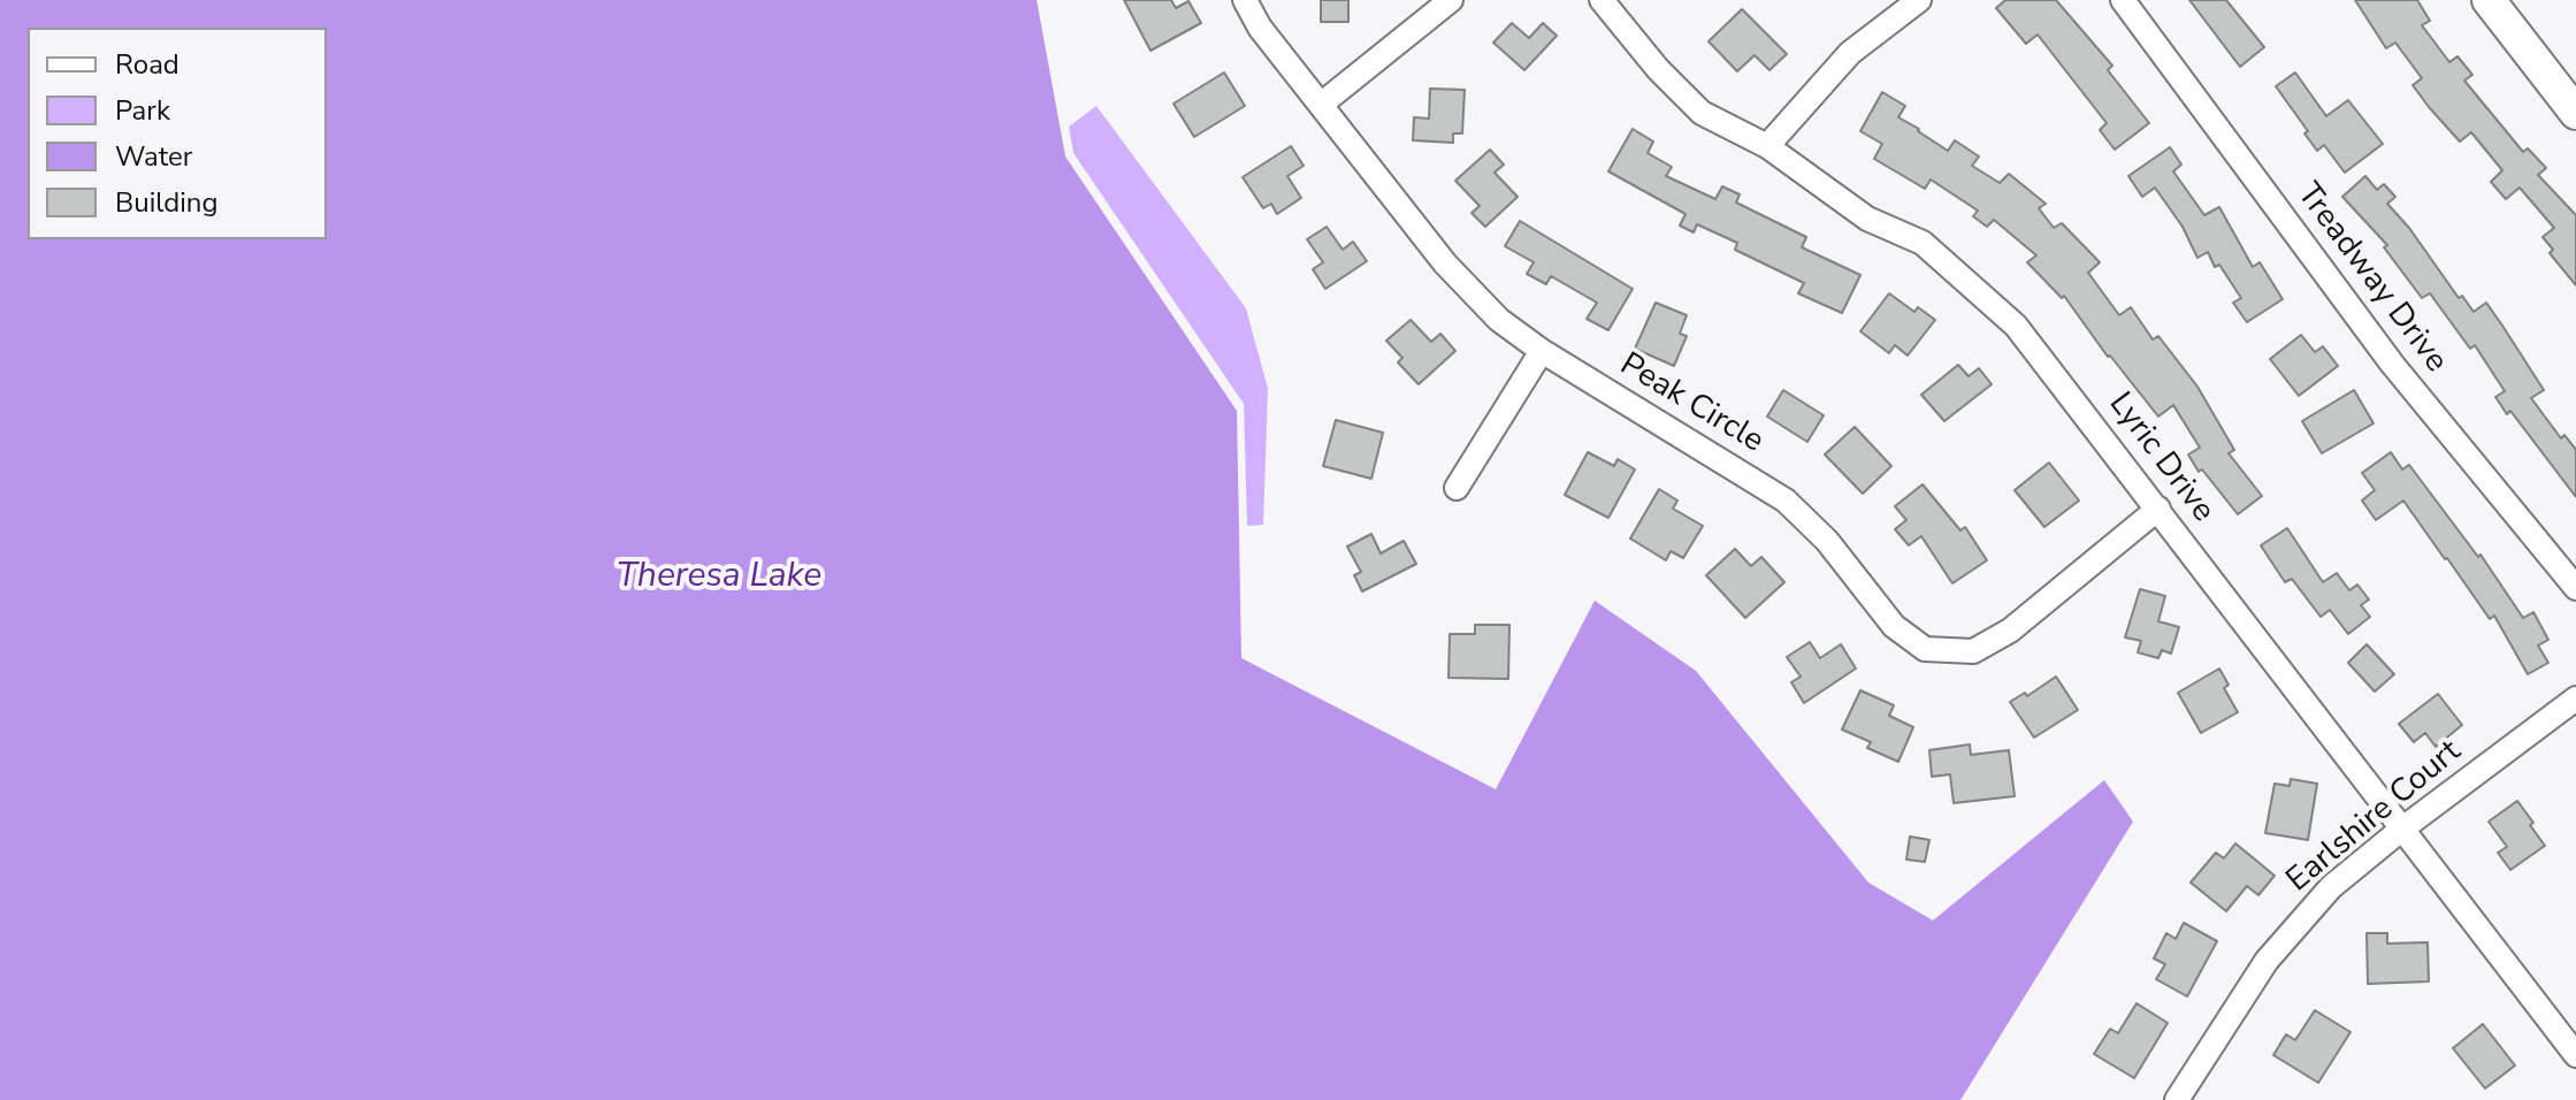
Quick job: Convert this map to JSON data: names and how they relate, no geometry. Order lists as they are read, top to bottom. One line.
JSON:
{"streets":{"street":["Treadway Drive","Peak Circle","Lyric Drive","Earlshire Court"]},"crossings":[["Peak Circle","Lyric Drive"],["Lyric Drive","Earlshire Court"]],"water":["Theresa Lake"],"legend":["Road","Park","Water","Building"]}
